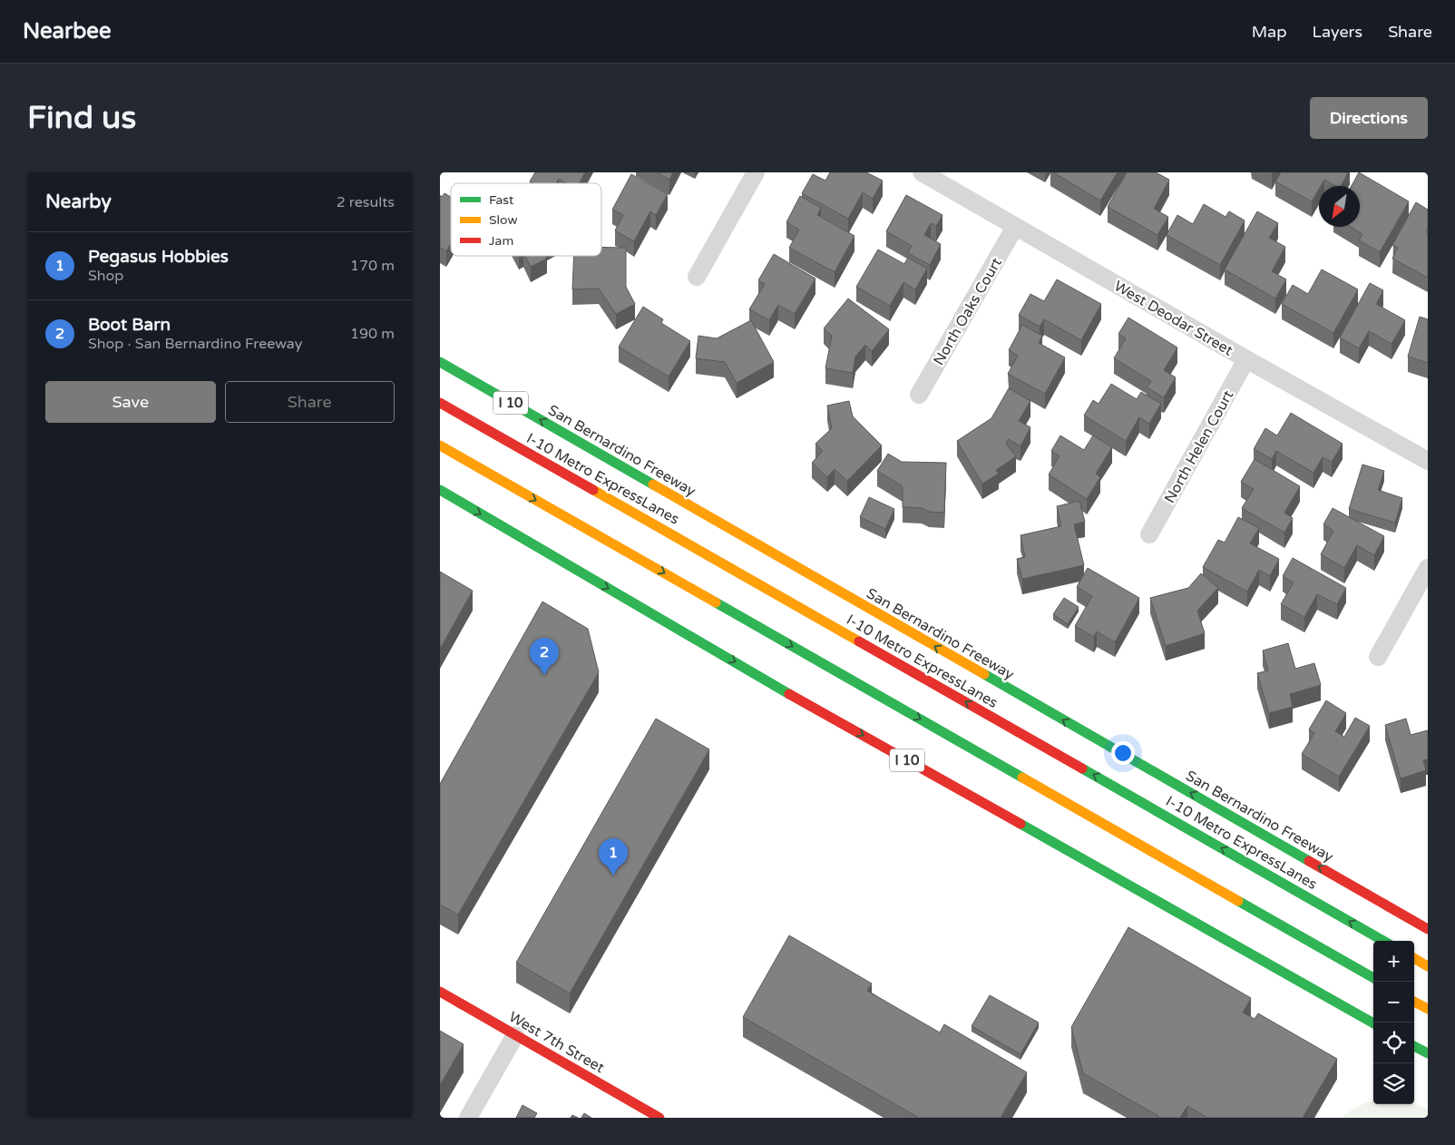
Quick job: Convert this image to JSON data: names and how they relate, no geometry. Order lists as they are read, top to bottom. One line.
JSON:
{"streets":{"main road":["I 10","San Bernardino Freeway","I-10 Metro ExpressLanes","West 7th Street"],"street":["North Oaks Court","West Deodar Street","North Helen Court"]},"crossings":[["North Oaks Court","West Deodar Street"],["West Deodar Street","North Helen Court"]],"legend":["Fast","Slow","Jam"],"north":"bottom left","page":{"header":"Nearbee","nav":["Map","Layers","Share"],"buttons":["Directions",["Save","Share"]],"title":"Find us","heading":["Nearby","2 results"],"list":[{"mark":"1","name":"Pegasus Hobbies","note":"Shop","value":"170 m"},{"mark":"2","name":"Boot Barn","note":"Shop · San Bernardino Freeway","value":"190 m"}],"pins":["2","1"],"map_buttons":["+","−"]}}
